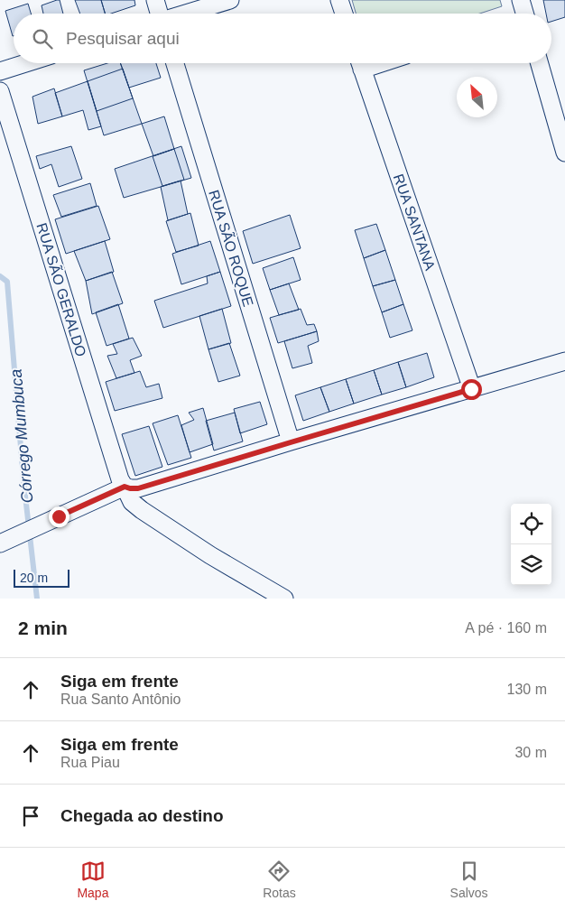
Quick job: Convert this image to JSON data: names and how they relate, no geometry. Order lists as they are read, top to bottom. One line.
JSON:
{"streets":{"street":["RUA SANTANA","RUA SÃO ROQUE","RUA SÃO GERALDO"]},"water":["Córrego Mumbuca"],"scale_bar":"20 m","north":"top left","page":{"search":"Pesquisar aqui","scale":"20 m","heading":["2 min","A pé · 160 m"],"list":[["Siga em frente","Rua Santo Antônio","130 m"],["Siga em frente","Rua Piau","30 m"],"Chegada ao destino"],"nav":["Mapa","Rotas","Salvos"]}}
